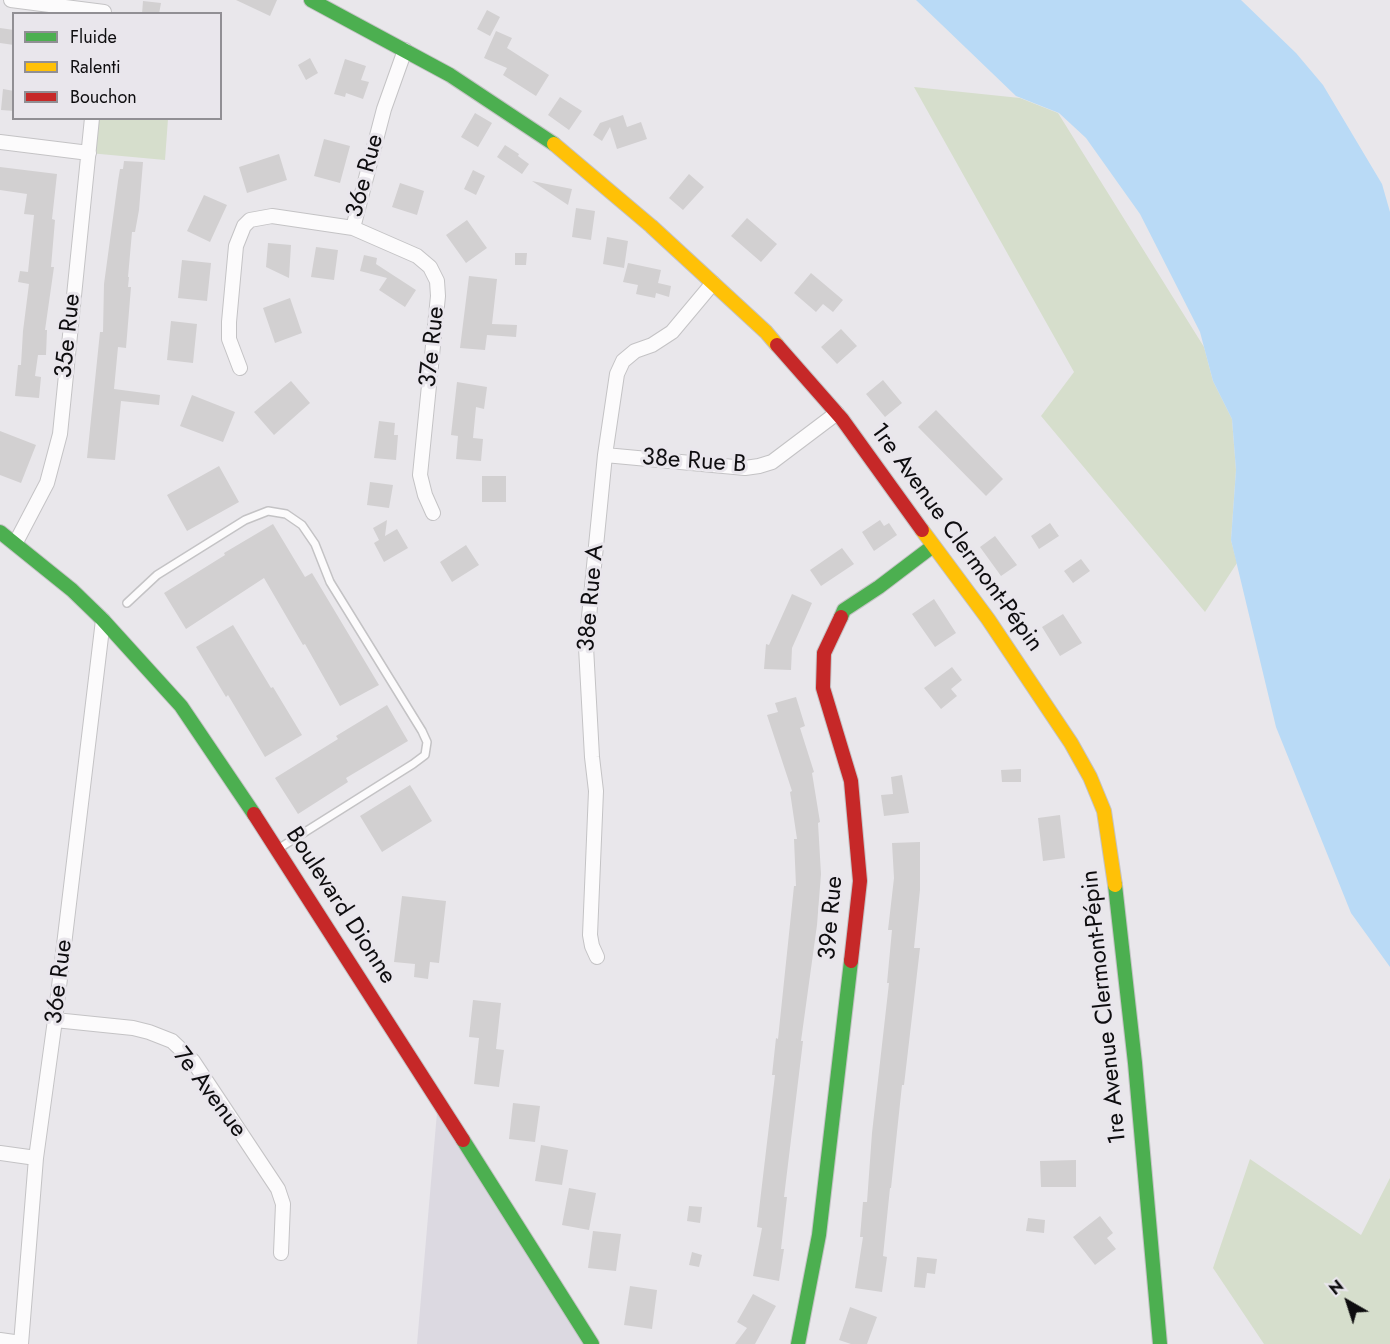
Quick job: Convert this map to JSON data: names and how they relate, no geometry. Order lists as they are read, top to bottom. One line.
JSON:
{"streets":{"street":["36e Rue","35e Rue","37e Rue","38e Rue B","1re Avenue Clermont-Pépin","38e Rue A","Boulevard Dionne","39e Rue","7e Avenue"]},"crossings":[["36e Rue","37e Rue"],["36e Rue","1re Avenue Clermont-Pépin"],["36e Rue","Boulevard Dionne"],["36e Rue","7e Avenue"],["35e Rue","Boulevard Dionne"],["38e Rue B","1re Avenue Clermont-Pépin"],["38e Rue B","38e Rue A"],["1re Avenue Clermont-Pépin","38e Rue A"],["1re Avenue Clermont-Pépin","39e Rue"]],"legend":["Fluide","Ralenti","Bouchon"],"north":"top left"}
